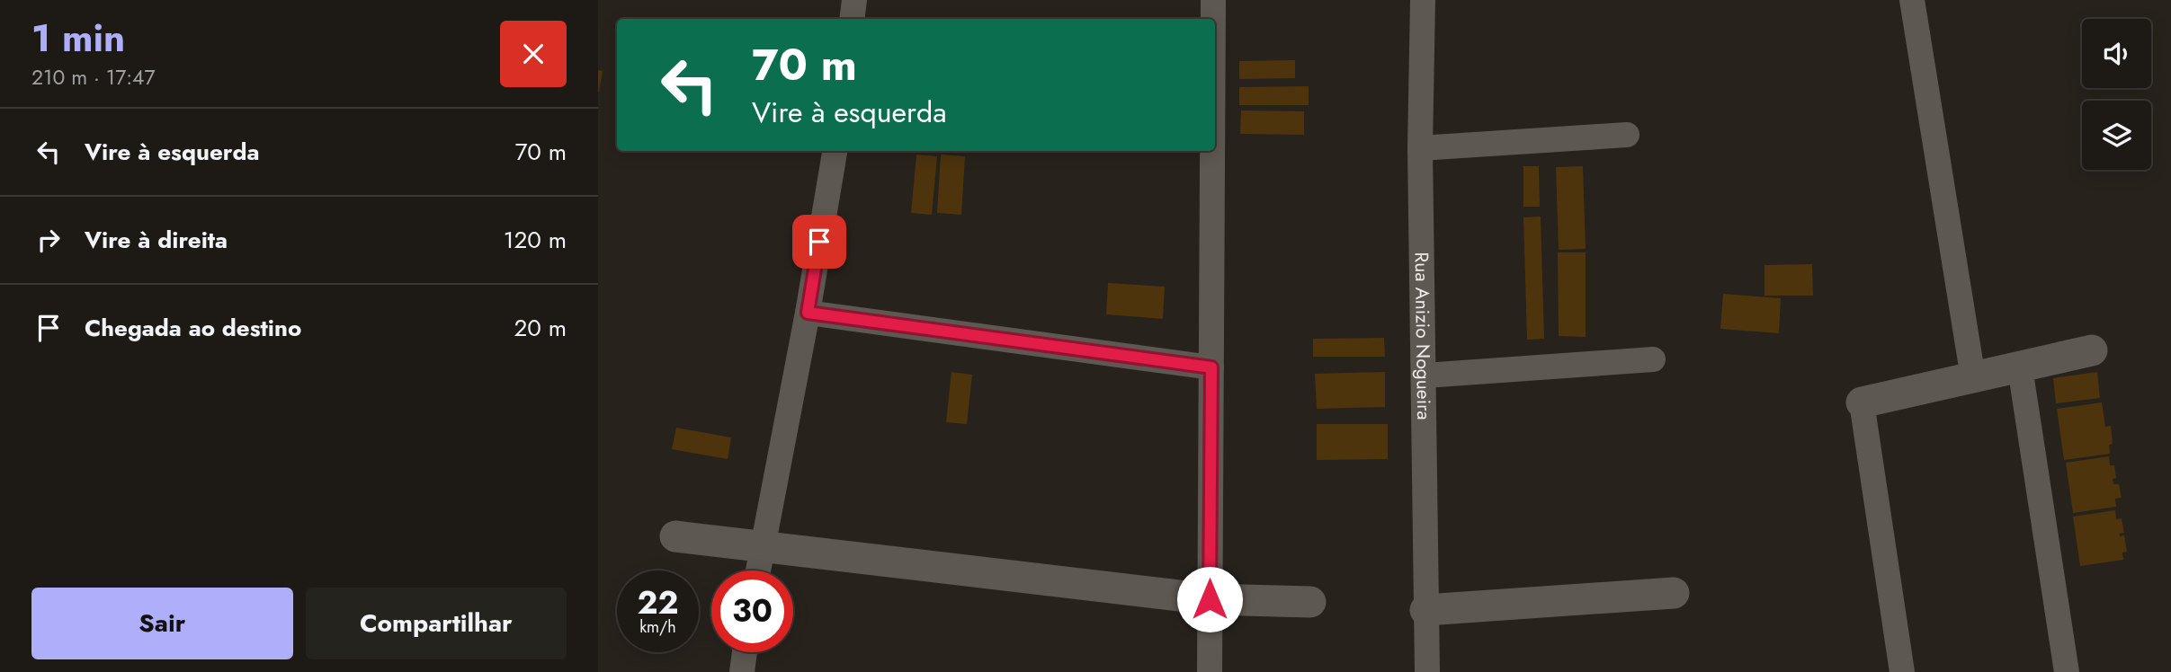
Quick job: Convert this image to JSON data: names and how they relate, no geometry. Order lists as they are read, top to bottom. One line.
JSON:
{"streets":{"street":["Rua Anizio Nogueira"]},"page":{"heading":["1 min","210 m · 17:47"],"turn":["70 m","Vire à esquerda"],"list":[{"name":"Vire à esquerda","value":"70 m"},{"name":"Vire à direita","value":"120 m"},{"name":"Chegada ao destino","value":"20 m"}],"speed":"22 km/h","limit":"30","buttons":["Sair","Compartilhar"]}}
